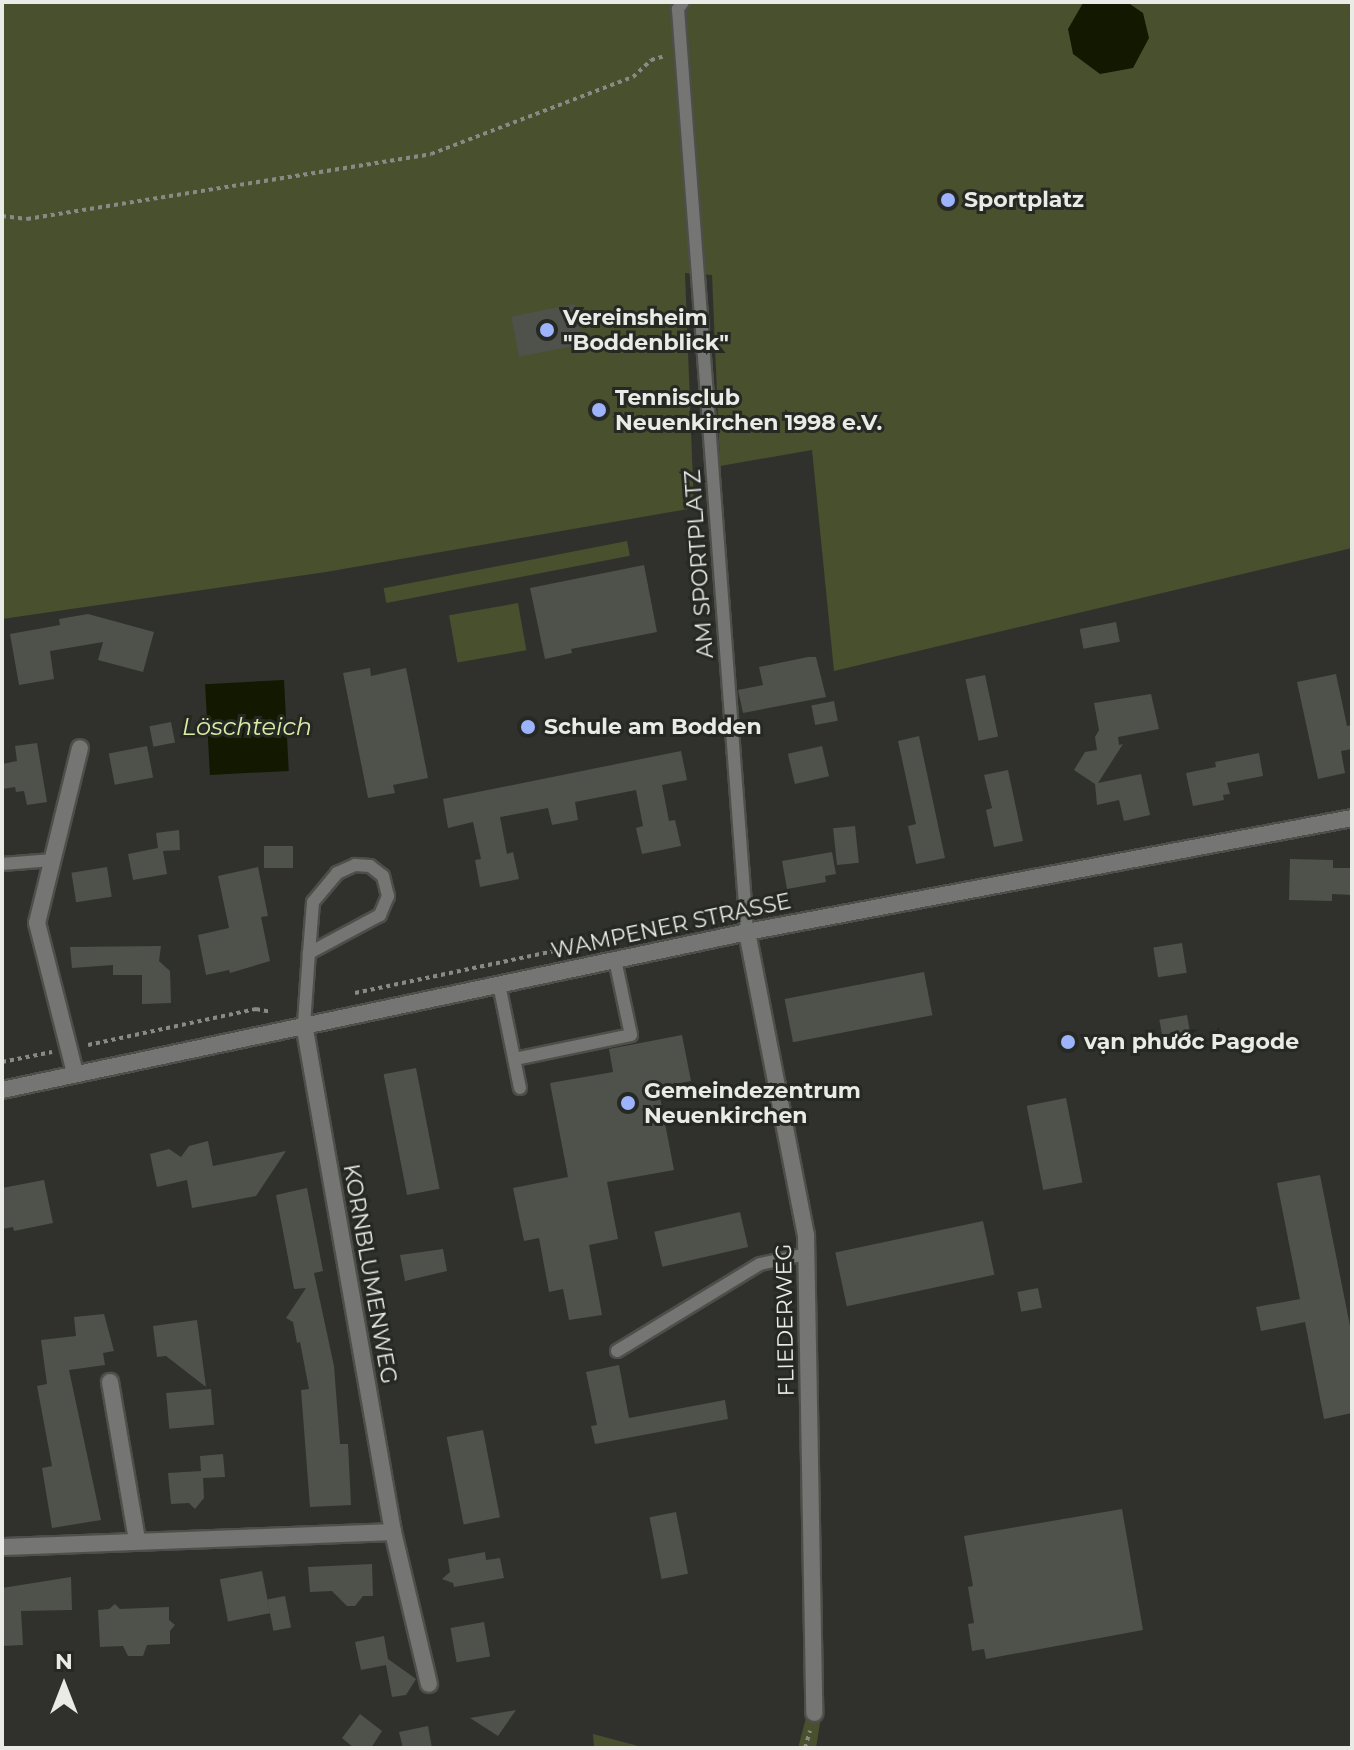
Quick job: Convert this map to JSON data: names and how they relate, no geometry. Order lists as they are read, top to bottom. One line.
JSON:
{"streets":{"street":["WAMPENER STRASSE","KORNBLUMENWEG","FLIEDERWEG"],"lane":["AM SPORTPLATZ"]},"crossings":[["AM SPORTPLATZ","WAMPENER STRASSE"],["AM SPORTPLATZ","FLIEDERWEG"],["WAMPENER STRASSE","KORNBLUMENWEG"],["WAMPENER STRASSE","FLIEDERWEG"]],"water":["Löschteich"],"places":["Sportplatz","Vereinsheim \"Boddenblick\"","Tennisclub Neuenkirchen 1998 e.V.","Schule am Bodden","vạn phước Pagode","Gemeindezentrum Neuenkirchen"],"north":"top"}
